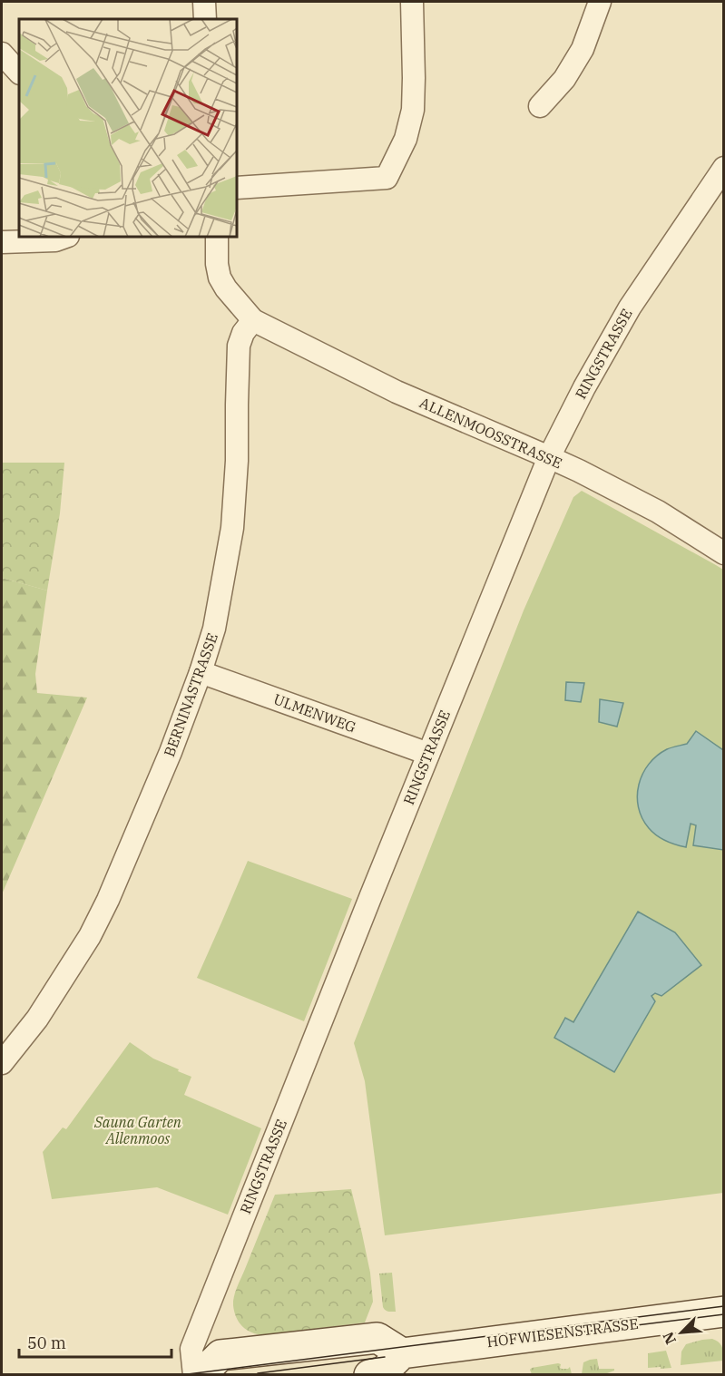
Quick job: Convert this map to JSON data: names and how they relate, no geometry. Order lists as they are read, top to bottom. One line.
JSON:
{"streets":{"street":["RINGSTRASSE","ALLENMOOSSTRASSE","BERNINASTRASSE","ULMENWEG","HOFWIESENSTRASSE"]},"crossings":[["RINGSTRASSE","ALLENMOOSSTRASSE"],["RINGSTRASSE","ULMENWEG"],["ALLENMOOSSTRASSE","BERNINASTRASSE"],["BERNINASTRASSE","ULMENWEG"]],"parks":["Sauna Garten Allenmoos"],"scale_bar":"50 m","north":"bottom left"}
